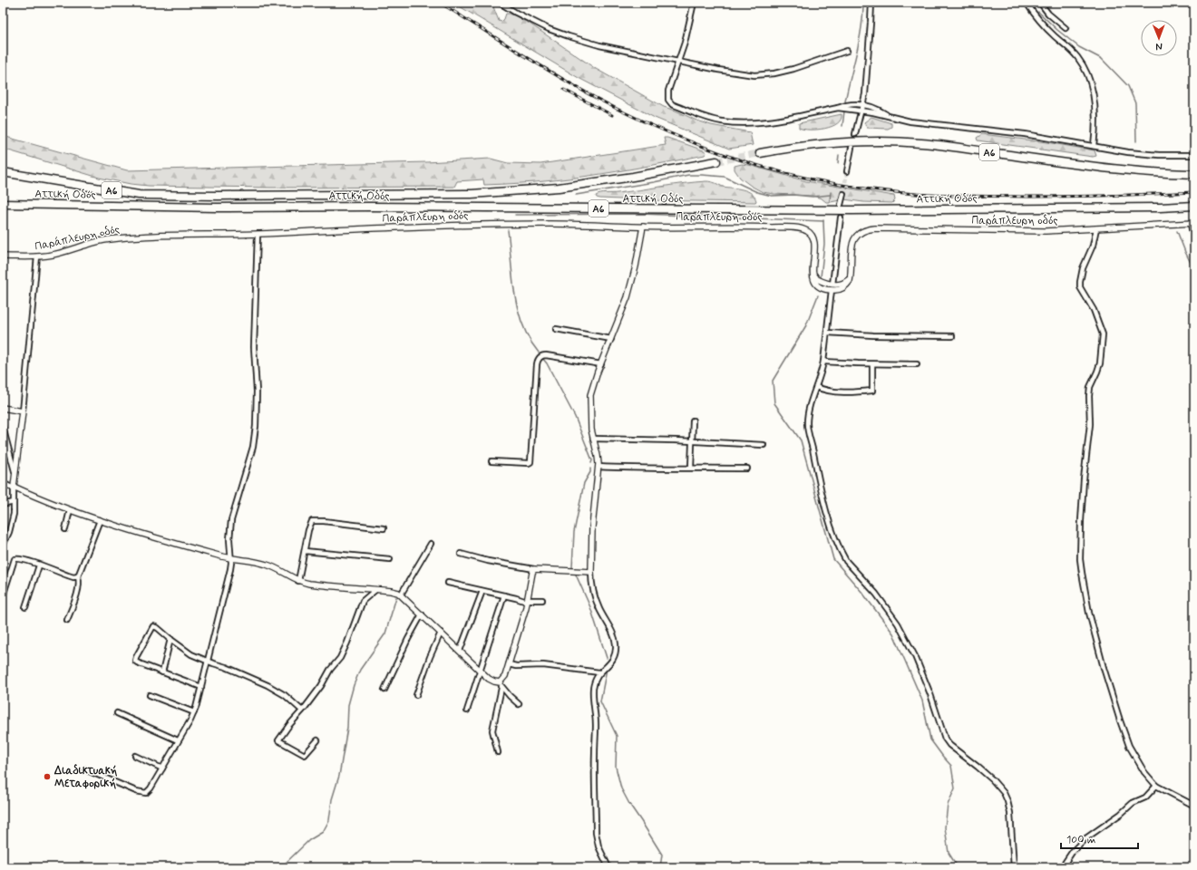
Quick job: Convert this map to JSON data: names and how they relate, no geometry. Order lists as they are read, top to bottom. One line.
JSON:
{"streets":{"highway":["Α6","Αττική Οδός"],"street":["Παράπλευρη οδός"]},"places":["Διαδικτυακή Μεταφορική"],"scale_bar":"100 m","north":"bottom"}
